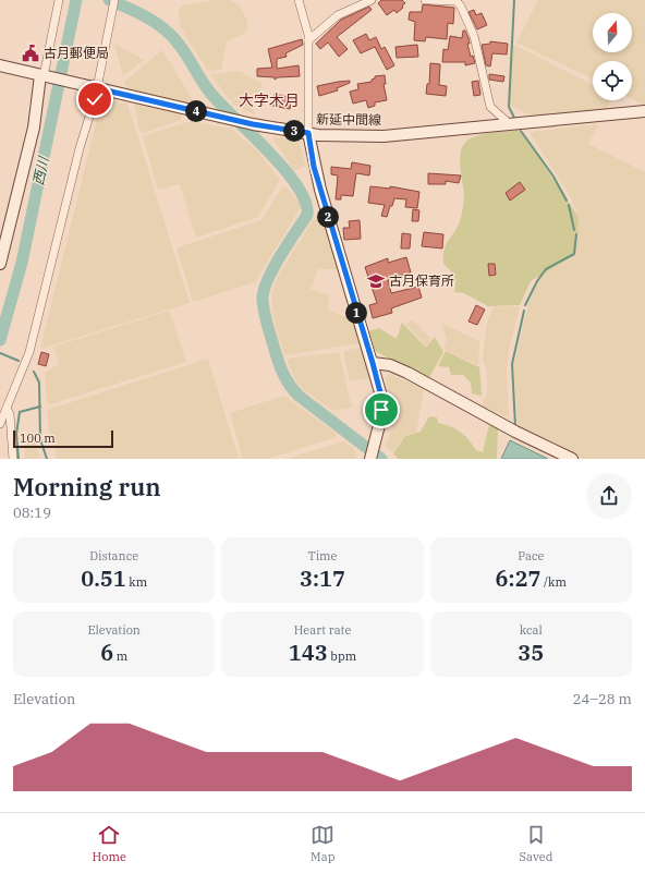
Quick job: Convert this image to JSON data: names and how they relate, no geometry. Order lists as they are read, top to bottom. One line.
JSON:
{"streets":{"main road":["新延中間線"]},"districts":["大字木月"],"water":["西川"],"places":{"public building":["古月郵便局"],"school or university":["古月保育所"]},"scale_bar":"100 m","north":"top","page":{"pins":["4","3","2","1"],"scale":"100 m","heading":["Morning run","08:19"],"stats":[["Distance","0.51 km"],["Time","3:17"],["Pace","6:27 /km"],["Elevation","6 m"],["Heart rate","143 bpm"],["kcal","35"]],"chart":["Elevation","24–28 m"],"tabs":["Home","Map","Saved"]}}
